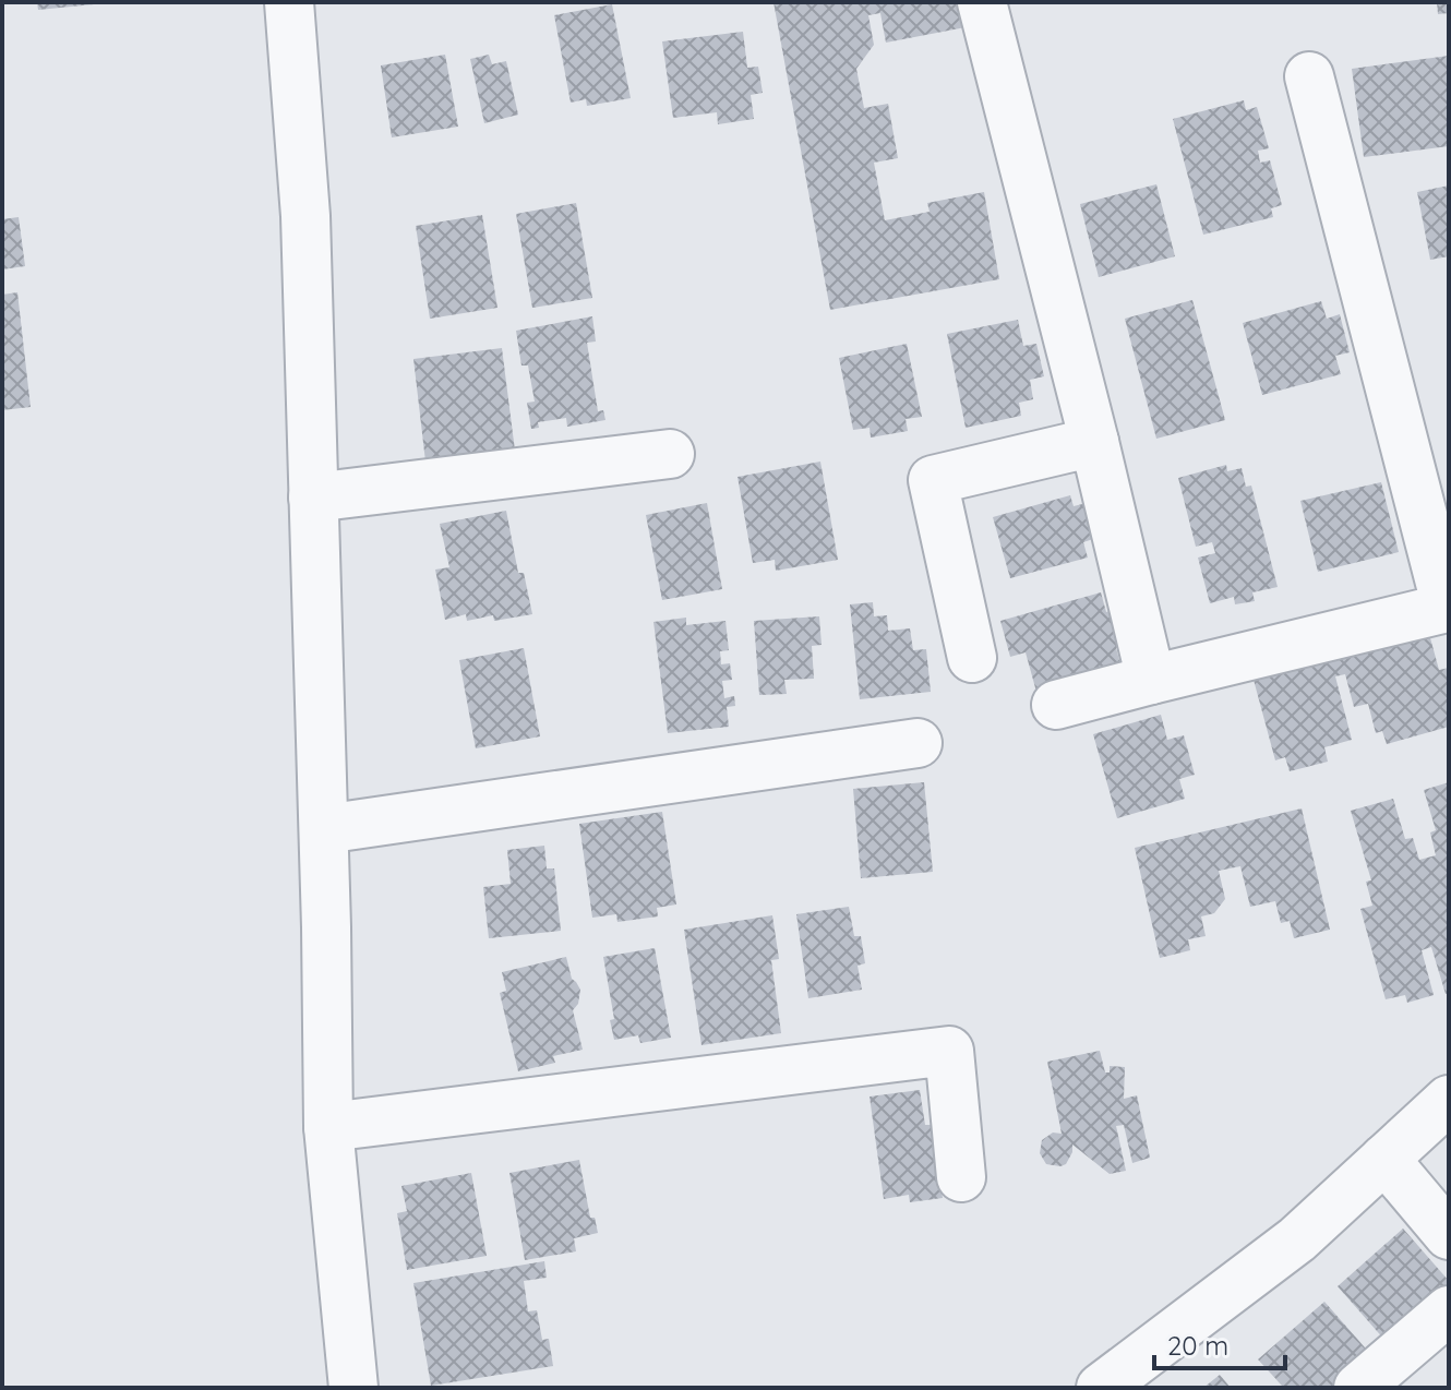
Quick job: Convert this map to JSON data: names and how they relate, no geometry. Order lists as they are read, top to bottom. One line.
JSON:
{"scale_bar":"20 m"}
